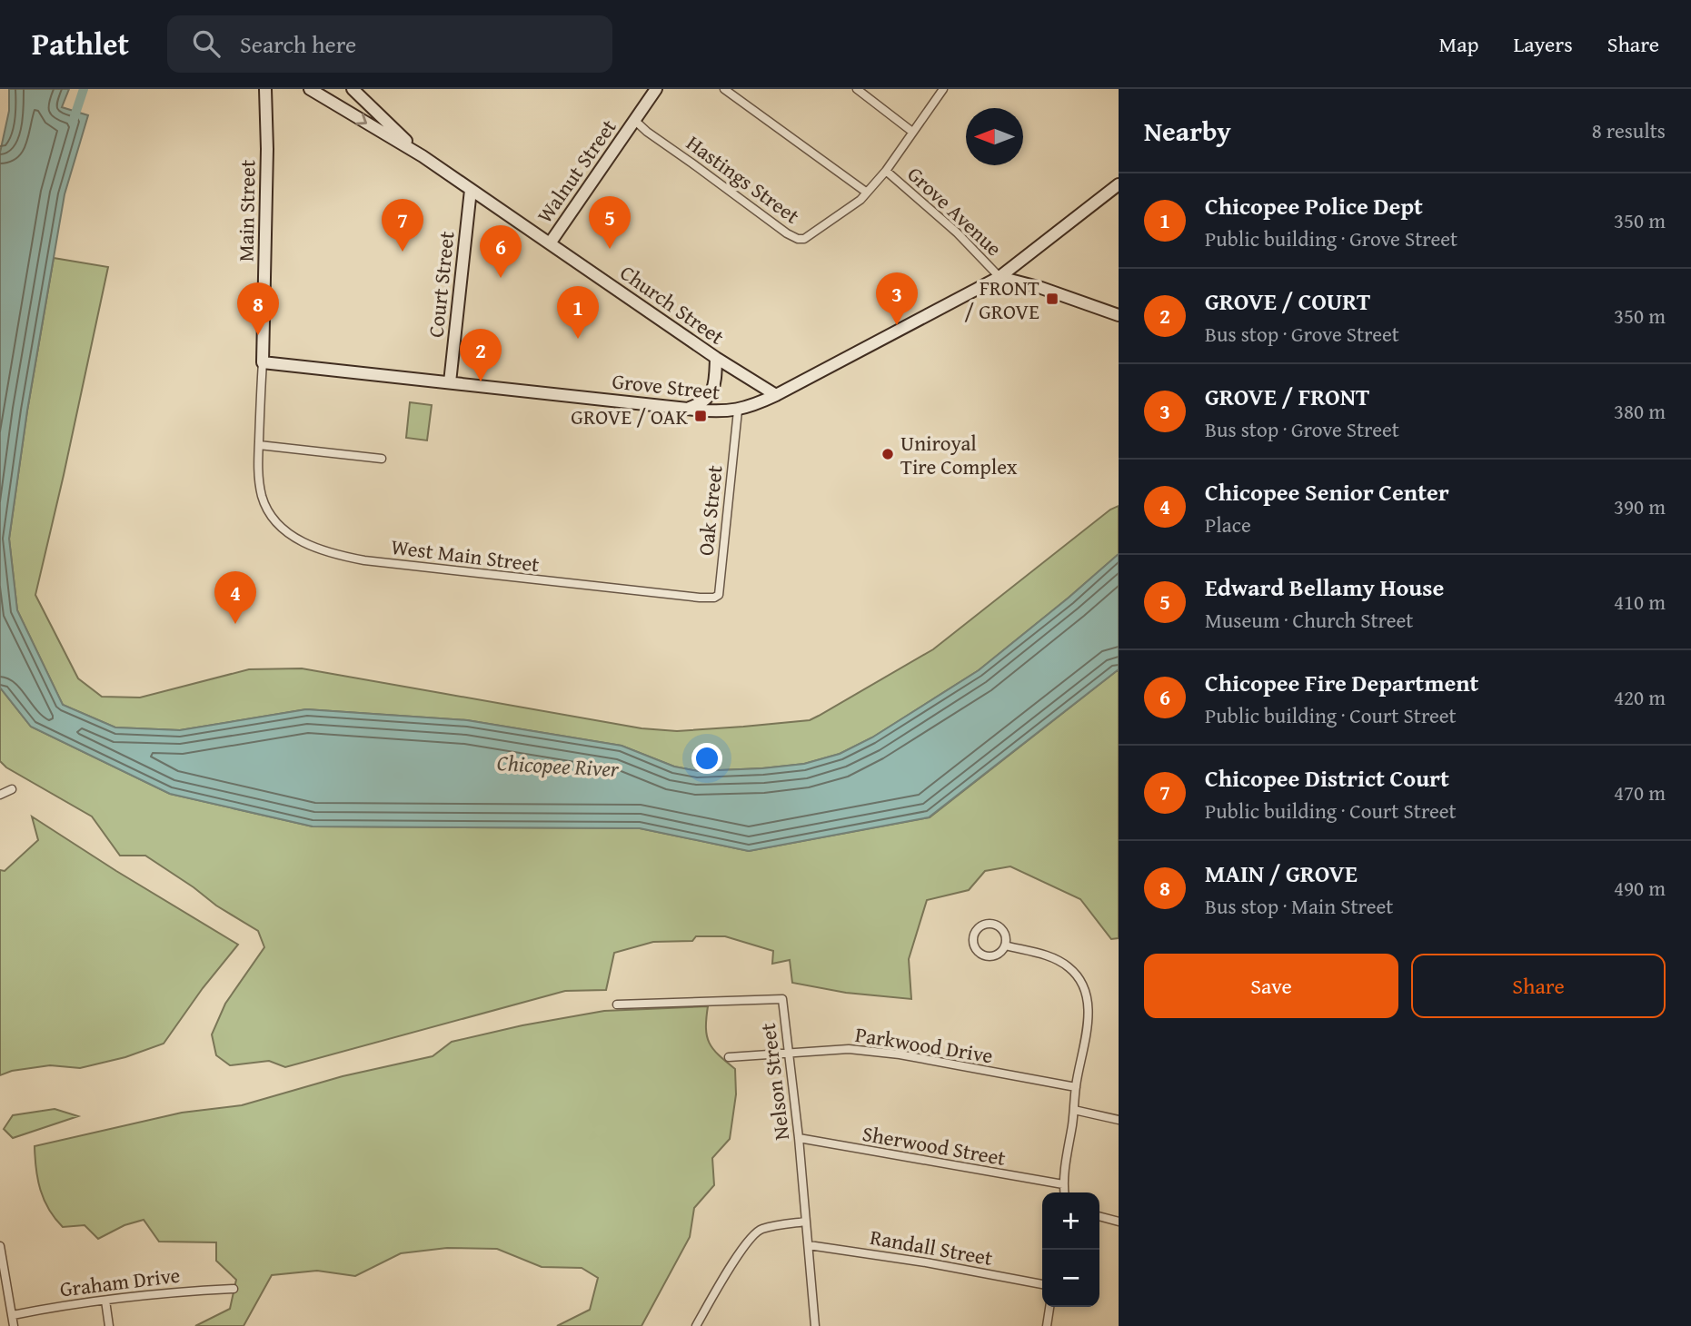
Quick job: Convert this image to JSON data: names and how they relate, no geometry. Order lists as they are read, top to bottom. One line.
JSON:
{"streets":{"main road":["Walnut Street","Main Street","Court Street","Church Street","Grove Street"],"street":["Hastings Street","Grove Avenue","Oak Street","West Main Street","Parkwood Drive","Nelson Street","Sherwood Street","Randall Street","Graham Drive"]},"crossings":[["Walnut Street","Hastings Street"],["Walnut Street","Church Street"],["Main Street","Grove Street"],["Main Street","West Main Street"],["Grove Avenue","Grove Street"],["Court Street","Church Street"],["Court Street","Grove Street"],["Church Street","Grove Street"],["Grove Street","Oak Street"],["Oak Street","West Main Street"],["Parkwood Drive","Nelson Street"],["Nelson Street","Sherwood Street"],["Nelson Street","Randall Street"]],"water":["Chicopee River"],"places":{"transit":["FRONT / GROVE","GROVE / OAK"],"other":["Uniroyal Tire Complex"]},"north":"left","page":{"header":"Pathlet","search":"Search here","nav":["Map","Layers","Share"],"heading":["Nearby","8 results"],"list":[{"mark":"1","name":"Chicopee Police Dept","note":"Public building · Grove Street","value":"350 m"},{"mark":"2","name":"GROVE / COURT","note":"Bus stop · Grove Street","value":"350 m"},{"mark":"3","name":"GROVE / FRONT","note":"Bus stop · Grove Street","value":"380 m"},{"mark":"4","name":"Chicopee Senior Center","note":"Place","value":"390 m"},{"mark":"5","name":"Edward Bellamy House","note":"Museum · Church Street","value":"410 m"},{"mark":"6","name":"Chicopee Fire Department","note":"Public building · Court Street","value":"420 m"},{"mark":"7","name":"Chicopee District Court","note":"Public building · Court Street","value":"470 m"},{"mark":"8","name":"MAIN / GROVE","note":"Bus stop · Main Street","value":"490 m"}],"pins":["5","7","6","3","8","1","2","4"],"buttons":["Save","Share"],"map_buttons":["+","−"]}}
